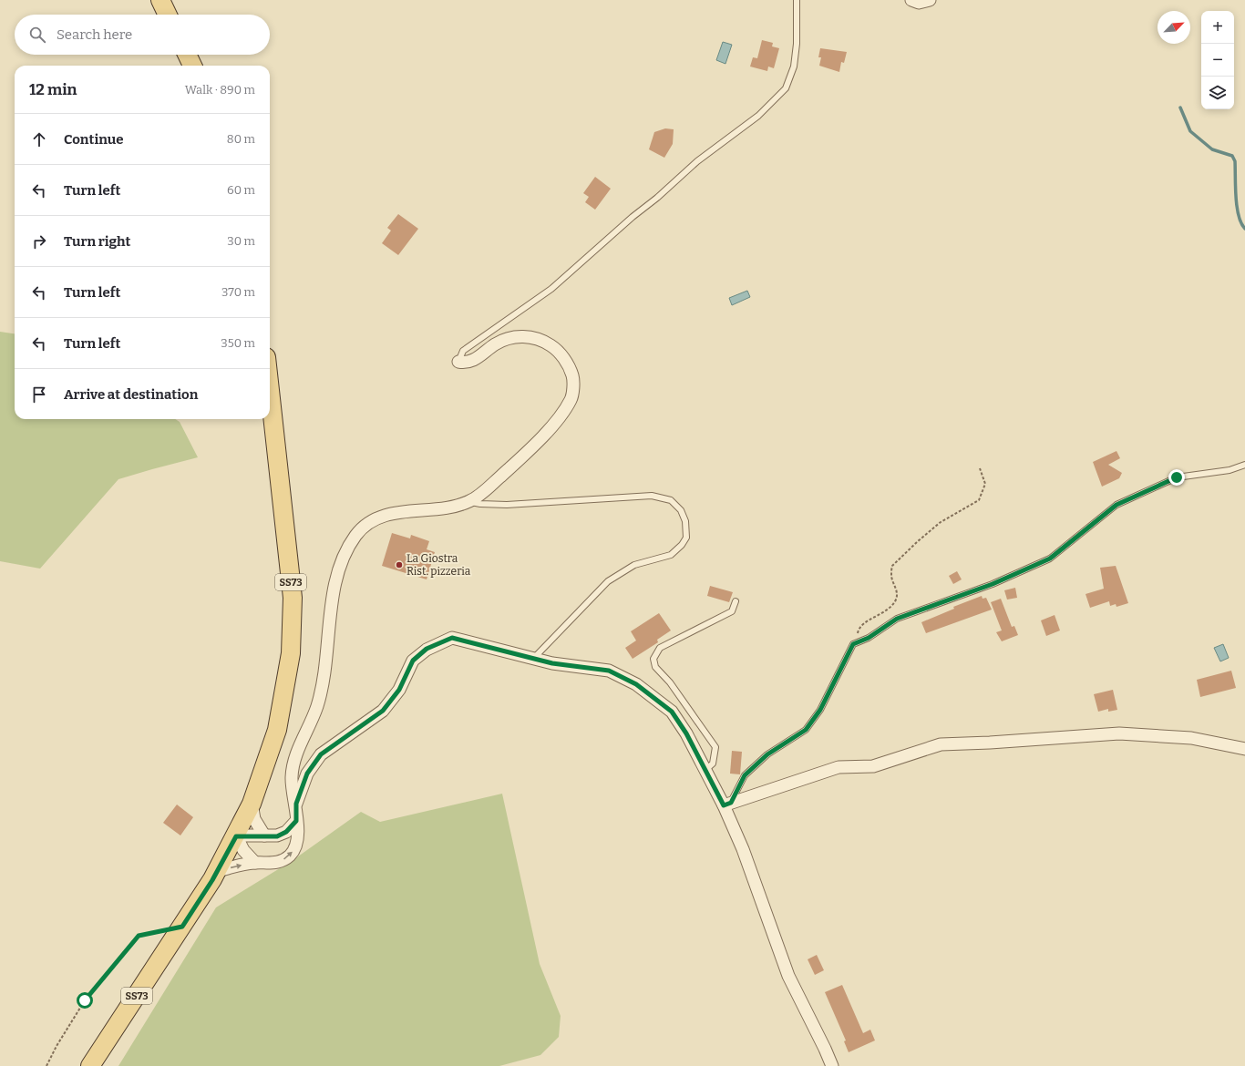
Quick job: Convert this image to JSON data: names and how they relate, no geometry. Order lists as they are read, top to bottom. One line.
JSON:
{"streets":{"main road":["SS73"]},"places":["La Giostra Rist. pizzeria"],"north":"top right","page":{"map_buttons":["+","−"],"search":"Search here","heading":["12 min","Walk · 890 m"],"list":[["Continue","80 m"],["Turn left","60 m"],["Turn right","30 m"],["Turn left","370 m"],["Turn left","350 m"],"Arrive at destination"]}}
